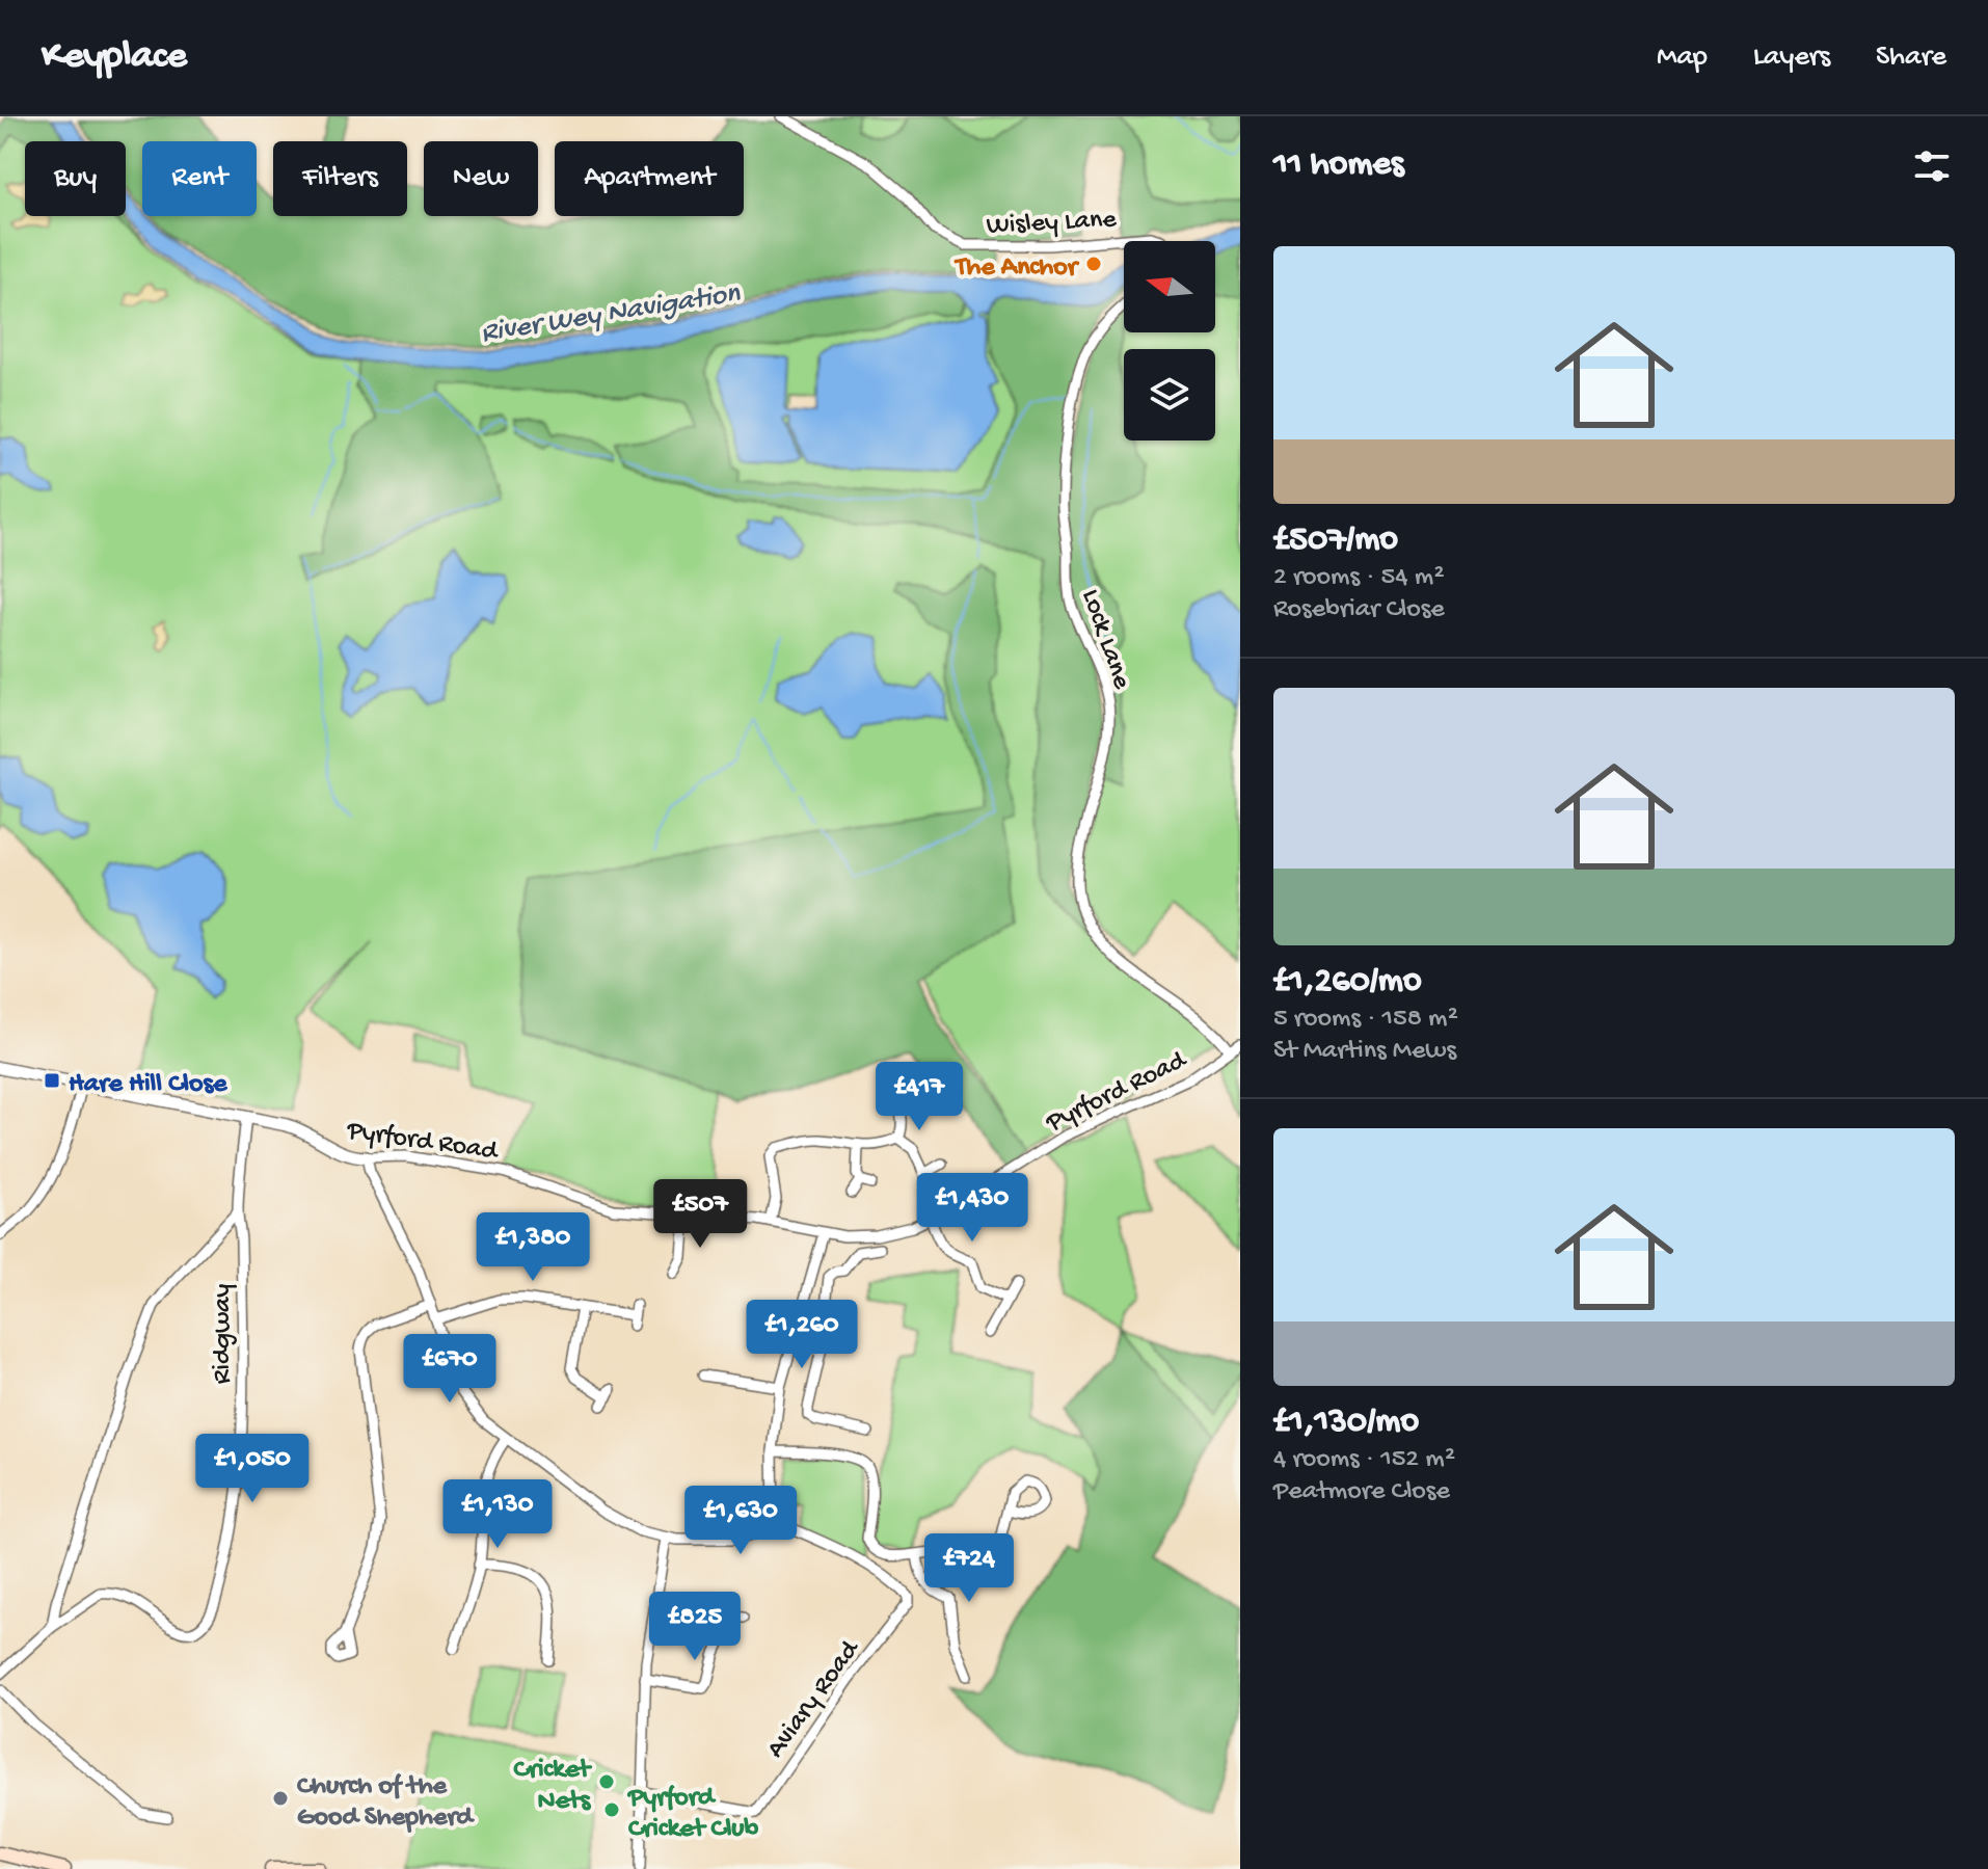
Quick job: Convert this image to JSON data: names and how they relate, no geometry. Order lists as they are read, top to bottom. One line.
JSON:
{"streets":{"street":["Wisley Lane","Lock Lane","Pyrford Road","Ridgway","Aviary Road"]},"crossings":[["Lock Lane","Pyrford Road"],["Pyrford Road","Ridgway"]],"water":["River Wey Navigation"],"places":{"other":["The Anchor","Cricket Nets","Church of the Good Shepherd","Pyrford Cricket Club"],"transit":["Hare Hill Close"]},"north":"left","page":{"header":"Keyplace","nav":["Map","Layers","Share"],"heading":"11 homes","chip":["Buy","Rent","Filters","New","Apartment"],"list":[{"name":"£507/mo","note":"2 rooms · 54 m² · Rosebriar Close"},{"name":"£1,260/mo","note":"5 rooms · 158 m² · St Martins Mews"},{"name":"£1,130/mo","note":"4 rooms · 152 m² · Peatmore Close"}],"price":["£417","£1,430","£507","£1,380","£1,260","£670","£1,050","£1,130","£1,630","£724","£825"]}}
